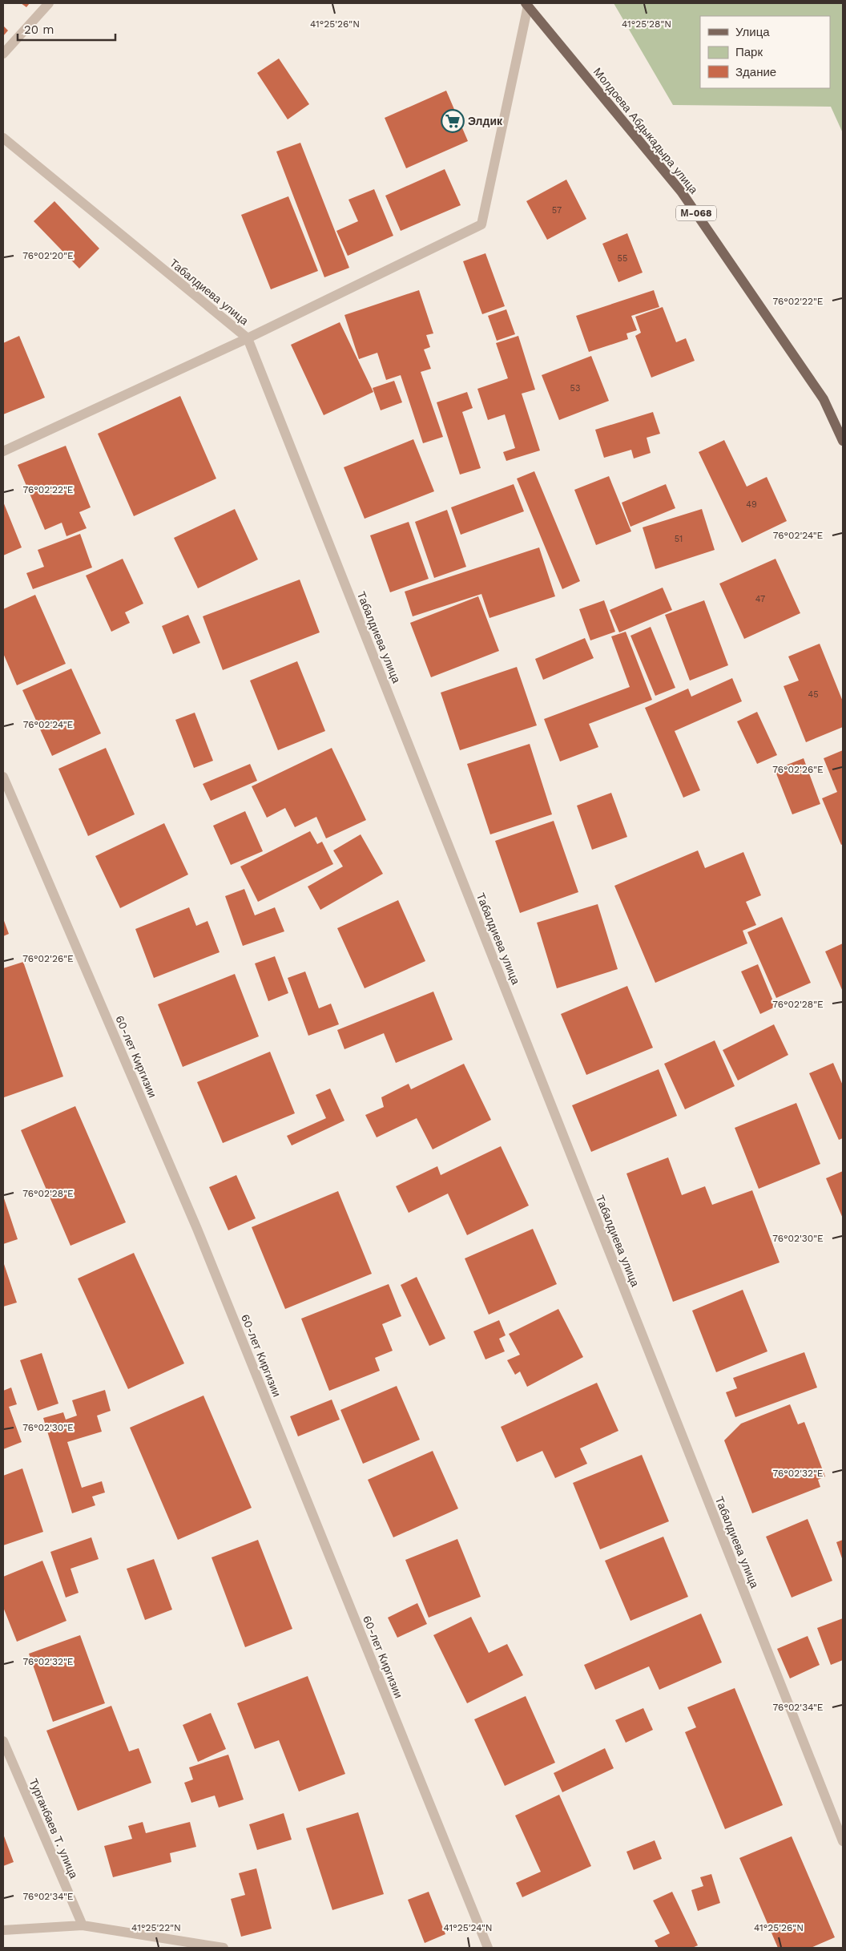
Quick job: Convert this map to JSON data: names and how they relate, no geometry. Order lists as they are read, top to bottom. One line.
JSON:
{"streets":{"main road":["Молдоева Абдыкадыра улица","М-068"],"street":["Табалдиева улица","60-лет Киргизии","Турганбаев Т. улица"]},"places":{"supermarket":["Элдик"]},"house_numbers":["57","55","53","49","51","47","45"],"legend":["Улица","Парк","Здание"],"scale_bar":"20 m","coordinates":["41°25'26\"N","41°25'28\"N","76°02'20\"E","76°02'22\"E","76°02'24\"E","76°02'26\"E","76°02'28\"E","76°02'30\"E","76°02'32\"E","76°02'34\"E","41°25'22\"N","41°25'24\"N"]}
